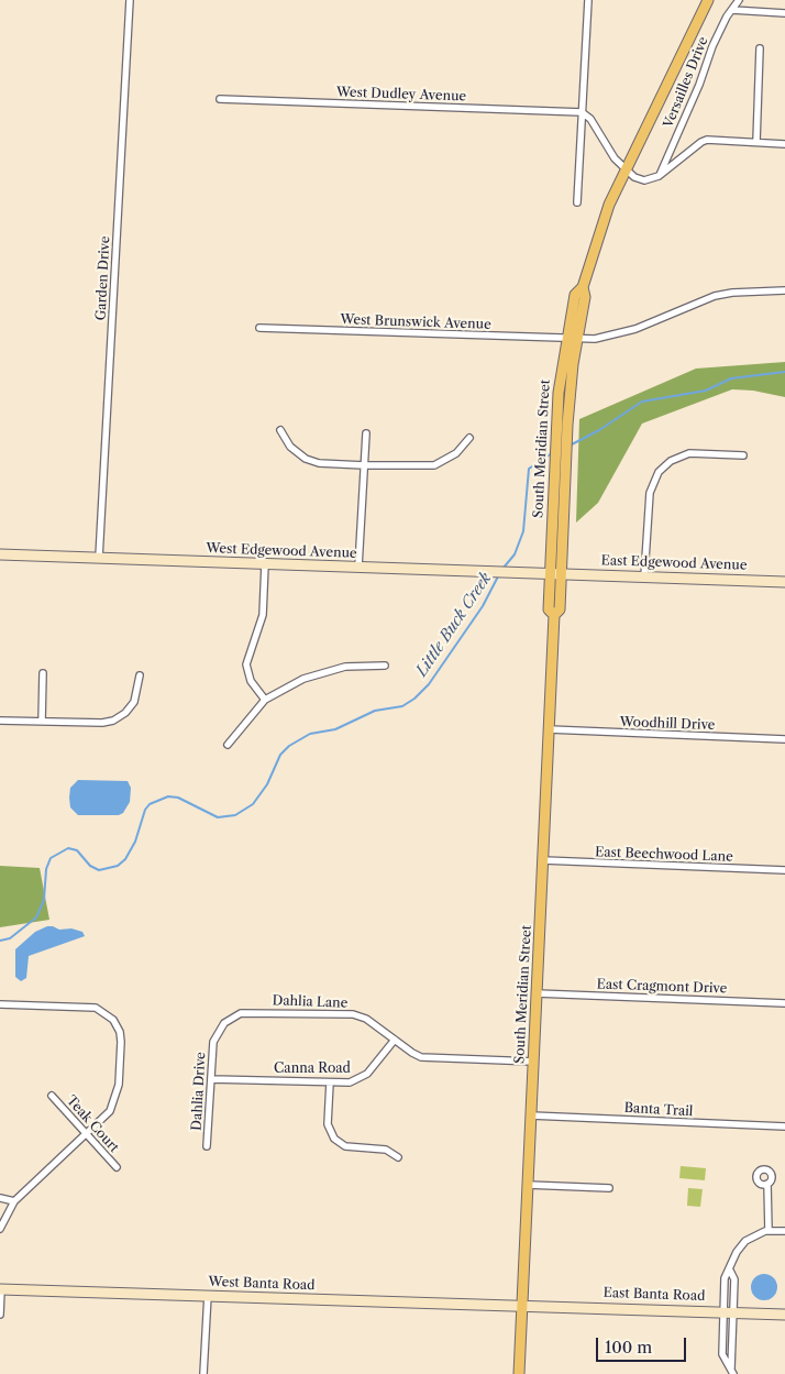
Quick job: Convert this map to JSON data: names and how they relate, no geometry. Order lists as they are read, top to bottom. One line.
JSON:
{"streets":{"main road":["South Meridian Street","West Edgewood Avenue","East Edgewood Avenue","West Banta Road","East Banta Road"],"street":["Versailles Drive","West Dudley Avenue","Garden Drive","West Brunswick Avenue","Woodhill Drive","East Beechwood Lane","East Cragmont Drive","Dahlia Lane","Canna Road","Dahlia Drive","Banta Trail","Teak Court"]},"crossings":[["Garden Drive","West Edgewood Avenue"],["West Brunswick Avenue","South Meridian Street"],["South Meridian Street","West Edgewood Avenue"],["South Meridian Street","East Edgewood Avenue"],["South Meridian Street","Woodhill Drive"],["South Meridian Street","East Beechwood Lane"],["South Meridian Street","East Cragmont Drive"],["South Meridian Street","Dahlia Lane"],["South Meridian Street","Banta Trail"],["South Meridian Street","West Banta Road"],["South Meridian Street","East Banta Road"],["West Edgewood Avenue","East Edgewood Avenue"],["Dahlia Lane","Canna Road"],["Dahlia Lane","Dahlia Drive"],["Canna Road","Dahlia Drive"],["West Banta Road","East Banta Road"]],"water":["Little Buck Creek"],"scale_bar":"100 m"}
